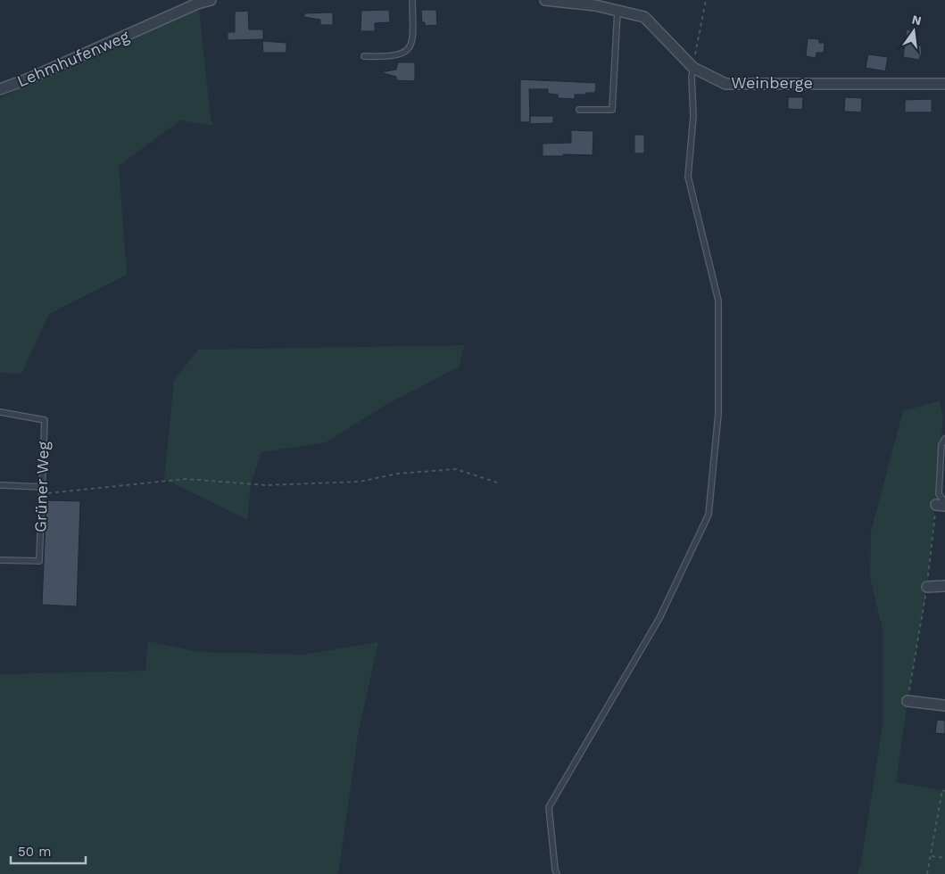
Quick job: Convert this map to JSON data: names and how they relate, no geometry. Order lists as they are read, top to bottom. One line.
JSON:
{"streets":{"street":["Lehmhufenweg","Weinberge"],"lane":["Grüner Weg"]},"scale_bar":"50 m","north":"top"}
